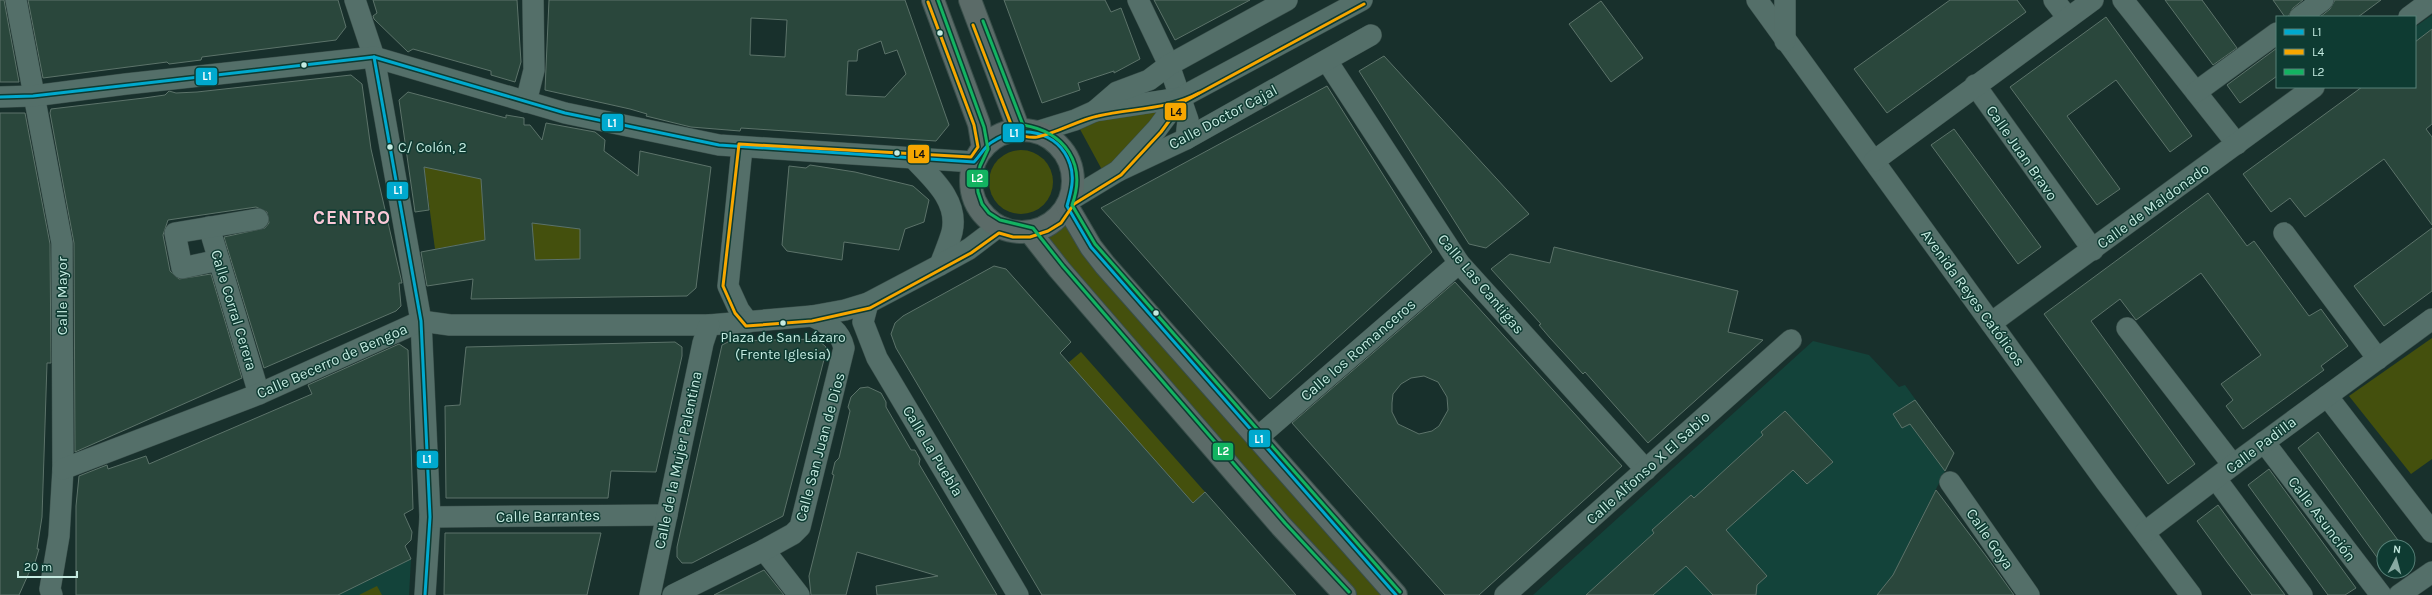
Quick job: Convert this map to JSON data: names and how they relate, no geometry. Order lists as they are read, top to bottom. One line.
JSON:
{"streets":{"street":["Calle Doctor Cajal","Calle Juan Bravo","Calle de Maldonado","Calle Las Cantigas","Calle Mayor","Avenida Reyes Católicos","Calle Corral Cerera","Calle los Romanceros","Calle Becerro de Bengoa","Calle Padilla","Calle San Juan de Dios","Calle La Puebla","Calle de la Mujer Palentina","Calle Alfonso X El Sabio","Calle Barrantes","Calle Asunción","Calle Goya"]},"crossings":[["Calle Doctor Cajal","Calle Las Cantigas"],["Calle Doctor Cajal","Calle Becerro de Bengoa"],["Calle Juan Bravo","Calle de Maldonado"],["Calle de Maldonado","Avenida Reyes Católicos"],["Calle Las Cantigas","Calle los Romanceros"],["Calle Las Cantigas","Calle Alfonso X El Sabio"],["Calle Mayor","Calle Becerro de Bengoa"],["Avenida Reyes Católicos","Calle Padilla"],["Calle Corral Cerera","Calle Becerro de Bengoa"],["Calle Becerro de Bengoa","Calle San Juan de Dios"],["Calle Becerro de Bengoa","Calle La Puebla"],["Calle Becerro de Bengoa","Calle de la Mujer Palentina"],["Calle Padilla","Calle Asunción"],["Calle de la Mujer Palentina","Calle Barrantes"]],"districts":["CENTRO"],"places":["C/ Colón, 2","Plaza de San Lázaro (Frente Iglesia)"],"lines":["transit line L2","transit line L4","transit line L1"],"legend":["L1","L4","L2"],"scale_bar":"20 m","north":"top"}
